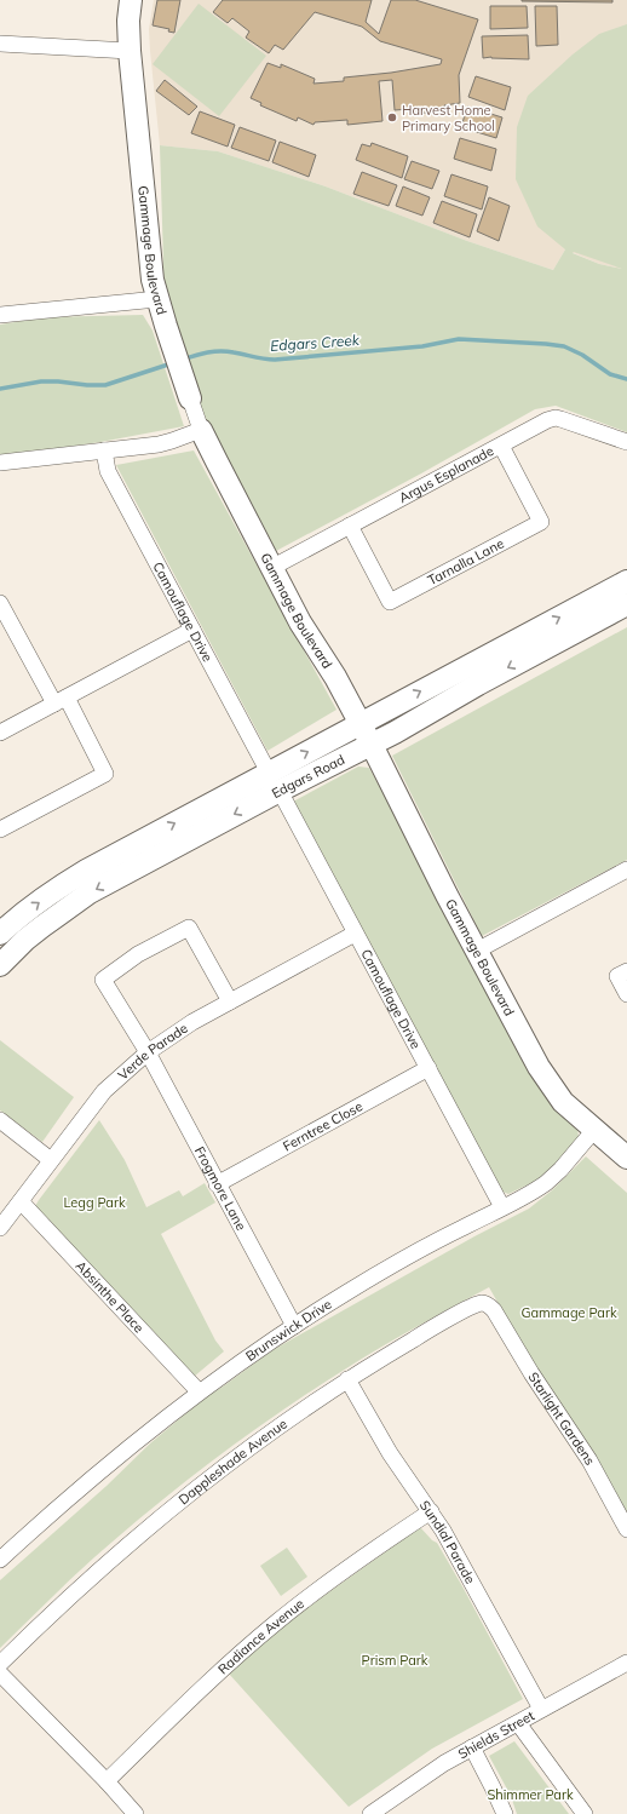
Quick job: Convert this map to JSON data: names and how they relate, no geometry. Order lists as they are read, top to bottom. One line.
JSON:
{"streets":{"main road":["Gammage Boulevard","Edgars Road"],"street":["Argus Esplanade","Tarnalla Lane","Camouflage Drive","Verde Parade","Ferntree Close","Frogmore Lane","Absinthe Place","Brunswick Drive","Starlight Gardens","Dappleshade Avenue","Sundial Parade","Radiance Avenue","Shields Street"]},"crossings":[["Gammage Boulevard","Argus Esplanade"],["Gammage Boulevard","Edgars Road"],["Gammage Boulevard","Brunswick Drive"],["Argus Esplanade","Tarnalla Lane"],["Camouflage Drive","Edgars Road"],["Camouflage Drive","Verde Parade"],["Camouflage Drive","Ferntree Close"],["Camouflage Drive","Brunswick Drive"],["Verde Parade","Frogmore Lane"],["Verde Parade","Absinthe Place"],["Ferntree Close","Frogmore Lane"],["Frogmore Lane","Brunswick Drive"],["Absinthe Place","Brunswick Drive"],["Starlight Gardens","Dappleshade Avenue"],["Dappleshade Avenue","Sundial Parade"],["Sundial Parade","Radiance Avenue"],["Sundial Parade","Shields Street"]],"water":["Edgars Creek"],"parks":["Legg Park","Gammage Park","Prism Park","Shimmer Park"],"places":["Harvest Home Primary School"]}
